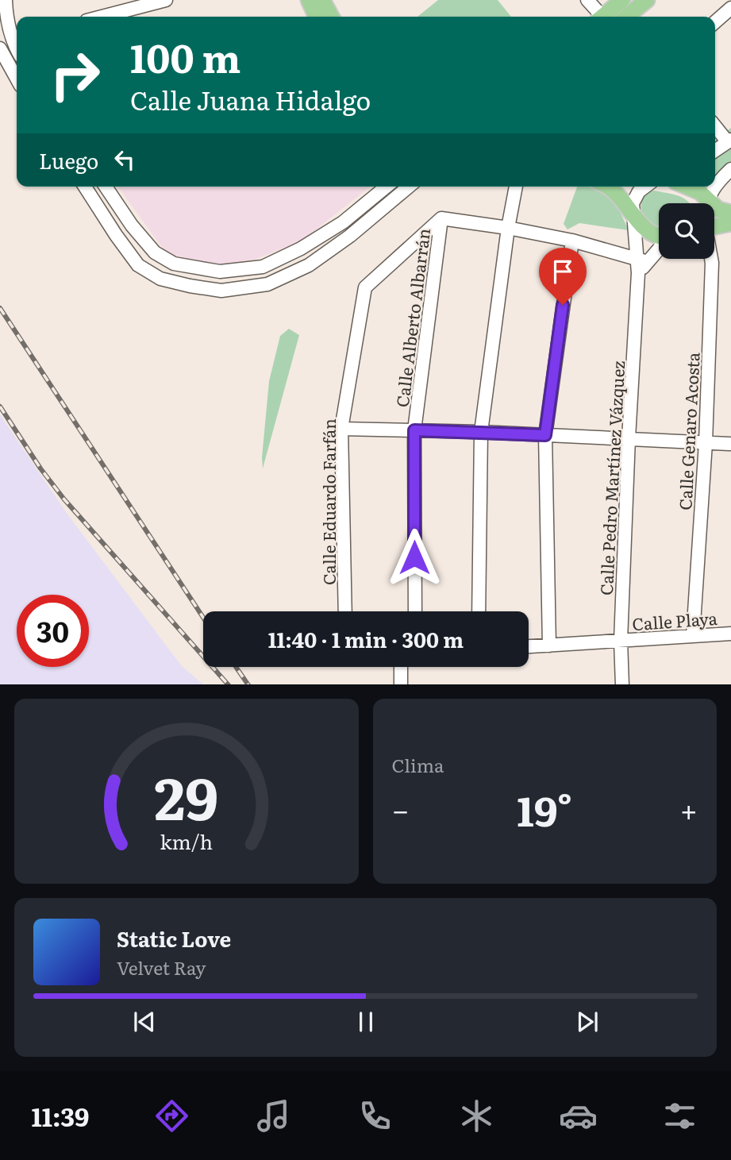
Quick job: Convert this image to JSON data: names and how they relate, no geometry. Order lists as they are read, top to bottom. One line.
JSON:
{"streets":{"street":["Calle Alberto Albarrán","Calle Genaro Acosta","Calle Pedro Martínez Vázquez","Calle Eduardo Farfán","Calle Playa"]},"crossings":[["Calle Alberto Albarrán","Calle Eduardo Farfán"],["Calle Genaro Acosta","Calle Playa"],["Calle Pedro Martínez Vázquez","Calle Playa"]],"page":{"turn":["100 m","Calle Juana Hidalgo"],"then":"Luego","limit":"30","trip":"11:40 · 1 min · 300 m","tile":"Clima","heat":["−","19°","+"],"song":["Static Love","Velvet Ray"],"tabs":"11:39","gauge":["29","km/h"]}}
